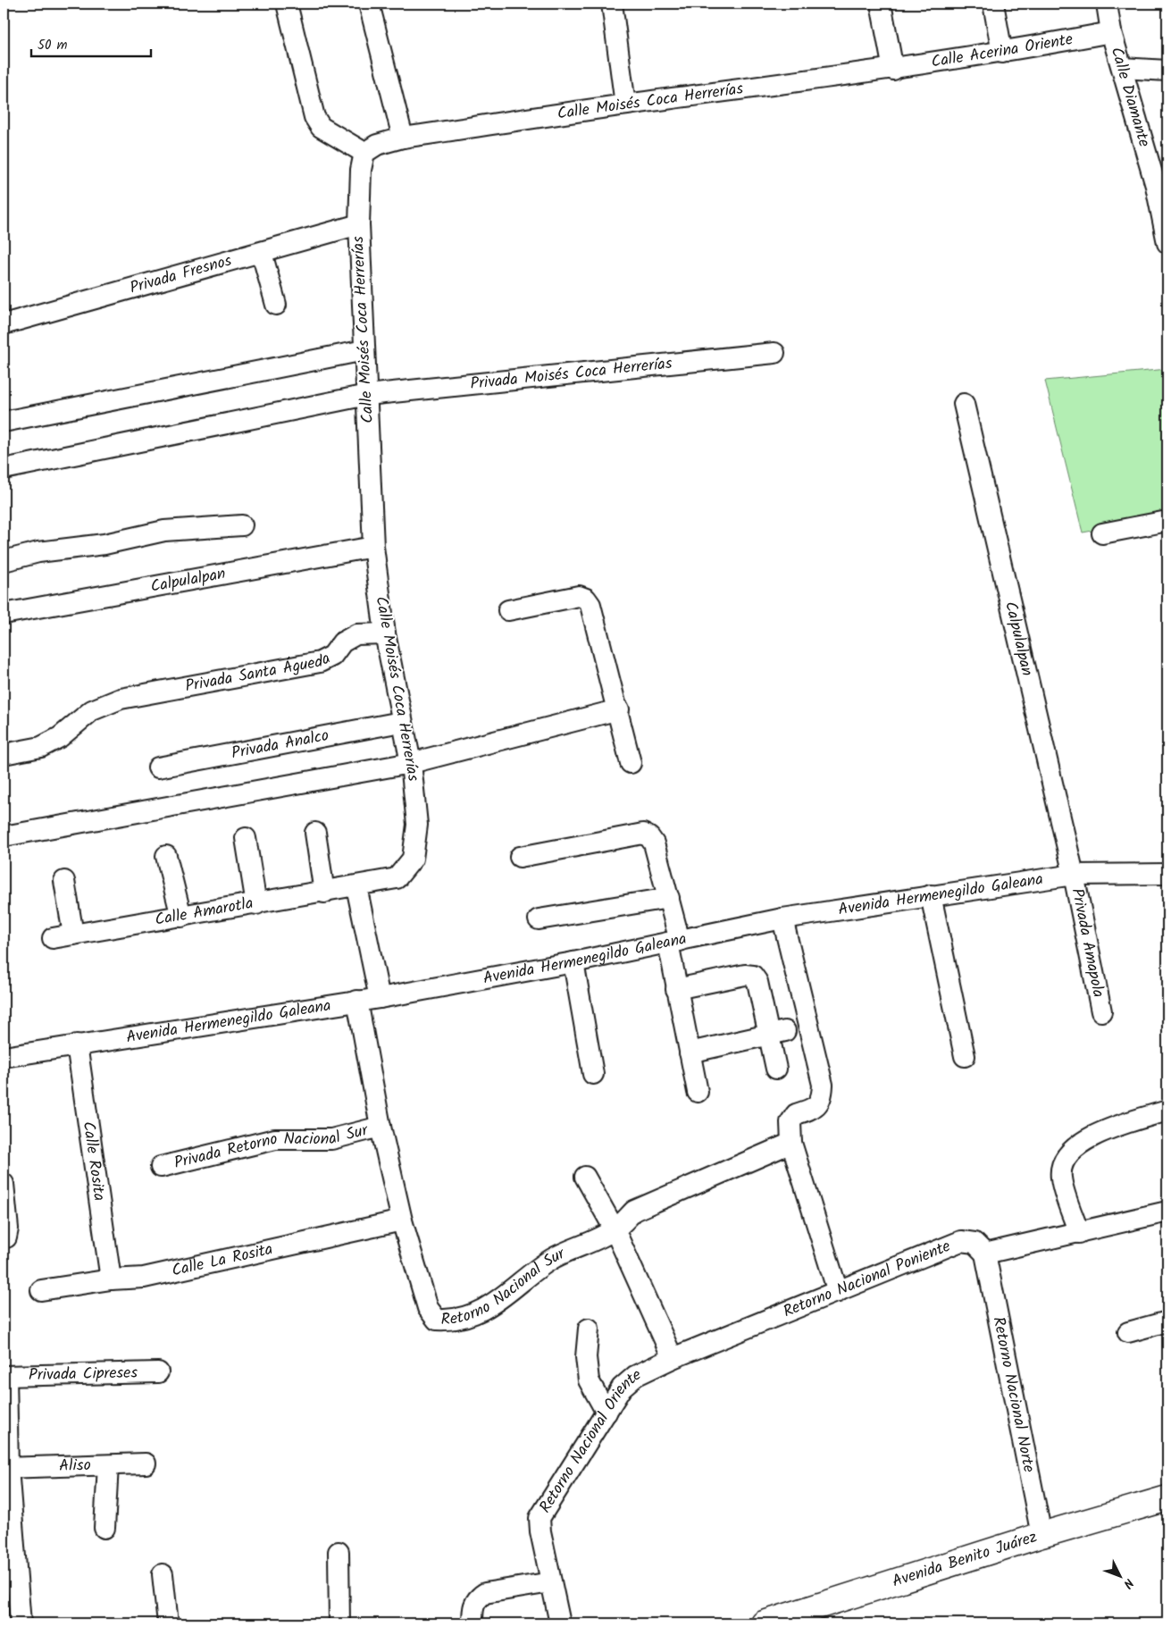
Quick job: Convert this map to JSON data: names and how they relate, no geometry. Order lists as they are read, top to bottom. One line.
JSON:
{"streets":{"main road":["Avenida Benito Juárez"],"street":["Calle Acerina Oriente","Calle Diamante","Calle Moisés Coca Herrerías","Privada Fresnos","Privada Moisés Coca Herrerías","Calpulalpan","Privada Santa Águeda","Privada Analco","Avenida Hermenegildo Galeana","Calle Amarotla","Privada Amapola","Privada Retorno Nacional Sur","Calle Rosita","Calle La Rosita","Retorno Nacional Poniente","Retorno Nacional Sur","Privada Cipreses","Retorno Nacional Norte","Retorno Nacional Oriente","Aliso"]},"crossings":[["Calle Acerina Oriente","Calle Diamante"],["Calle Acerina Oriente","Calle Moisés Coca Herrerías"],["Calle Moisés Coca Herrerías","Privada Fresnos"],["Calle Moisés Coca Herrerías","Privada Moisés Coca Herrerías"],["Calle Moisés Coca Herrerías","Calpulalpan"],["Calle Moisés Coca Herrerías","Privada Santa Águeda"],["Calle Moisés Coca Herrerías","Privada Analco"],["Calle Moisés Coca Herrerías","Calle Amarotla"],["Calpulalpan","Avenida Hermenegildo Galeana"],["Calpulalpan","Privada Amapola"],["Avenida Hermenegildo Galeana","Privada Amapola"],["Avenida Hermenegildo Galeana","Calle Rosita"],["Avenida Hermenegildo Galeana","Retorno Nacional Sur"],["Privada Retorno Nacional Sur","Retorno Nacional Sur"],["Calle Rosita","Calle La Rosita"],["Calle La Rosita","Retorno Nacional Sur"],["Retorno Nacional Poniente","Retorno Nacional Norte"],["Retorno Nacional Poniente","Retorno Nacional Oriente"],["Retorno Nacional Norte","Avenida Benito Juárez"]],"scale_bar":"50 m","north":"bottom right"}
